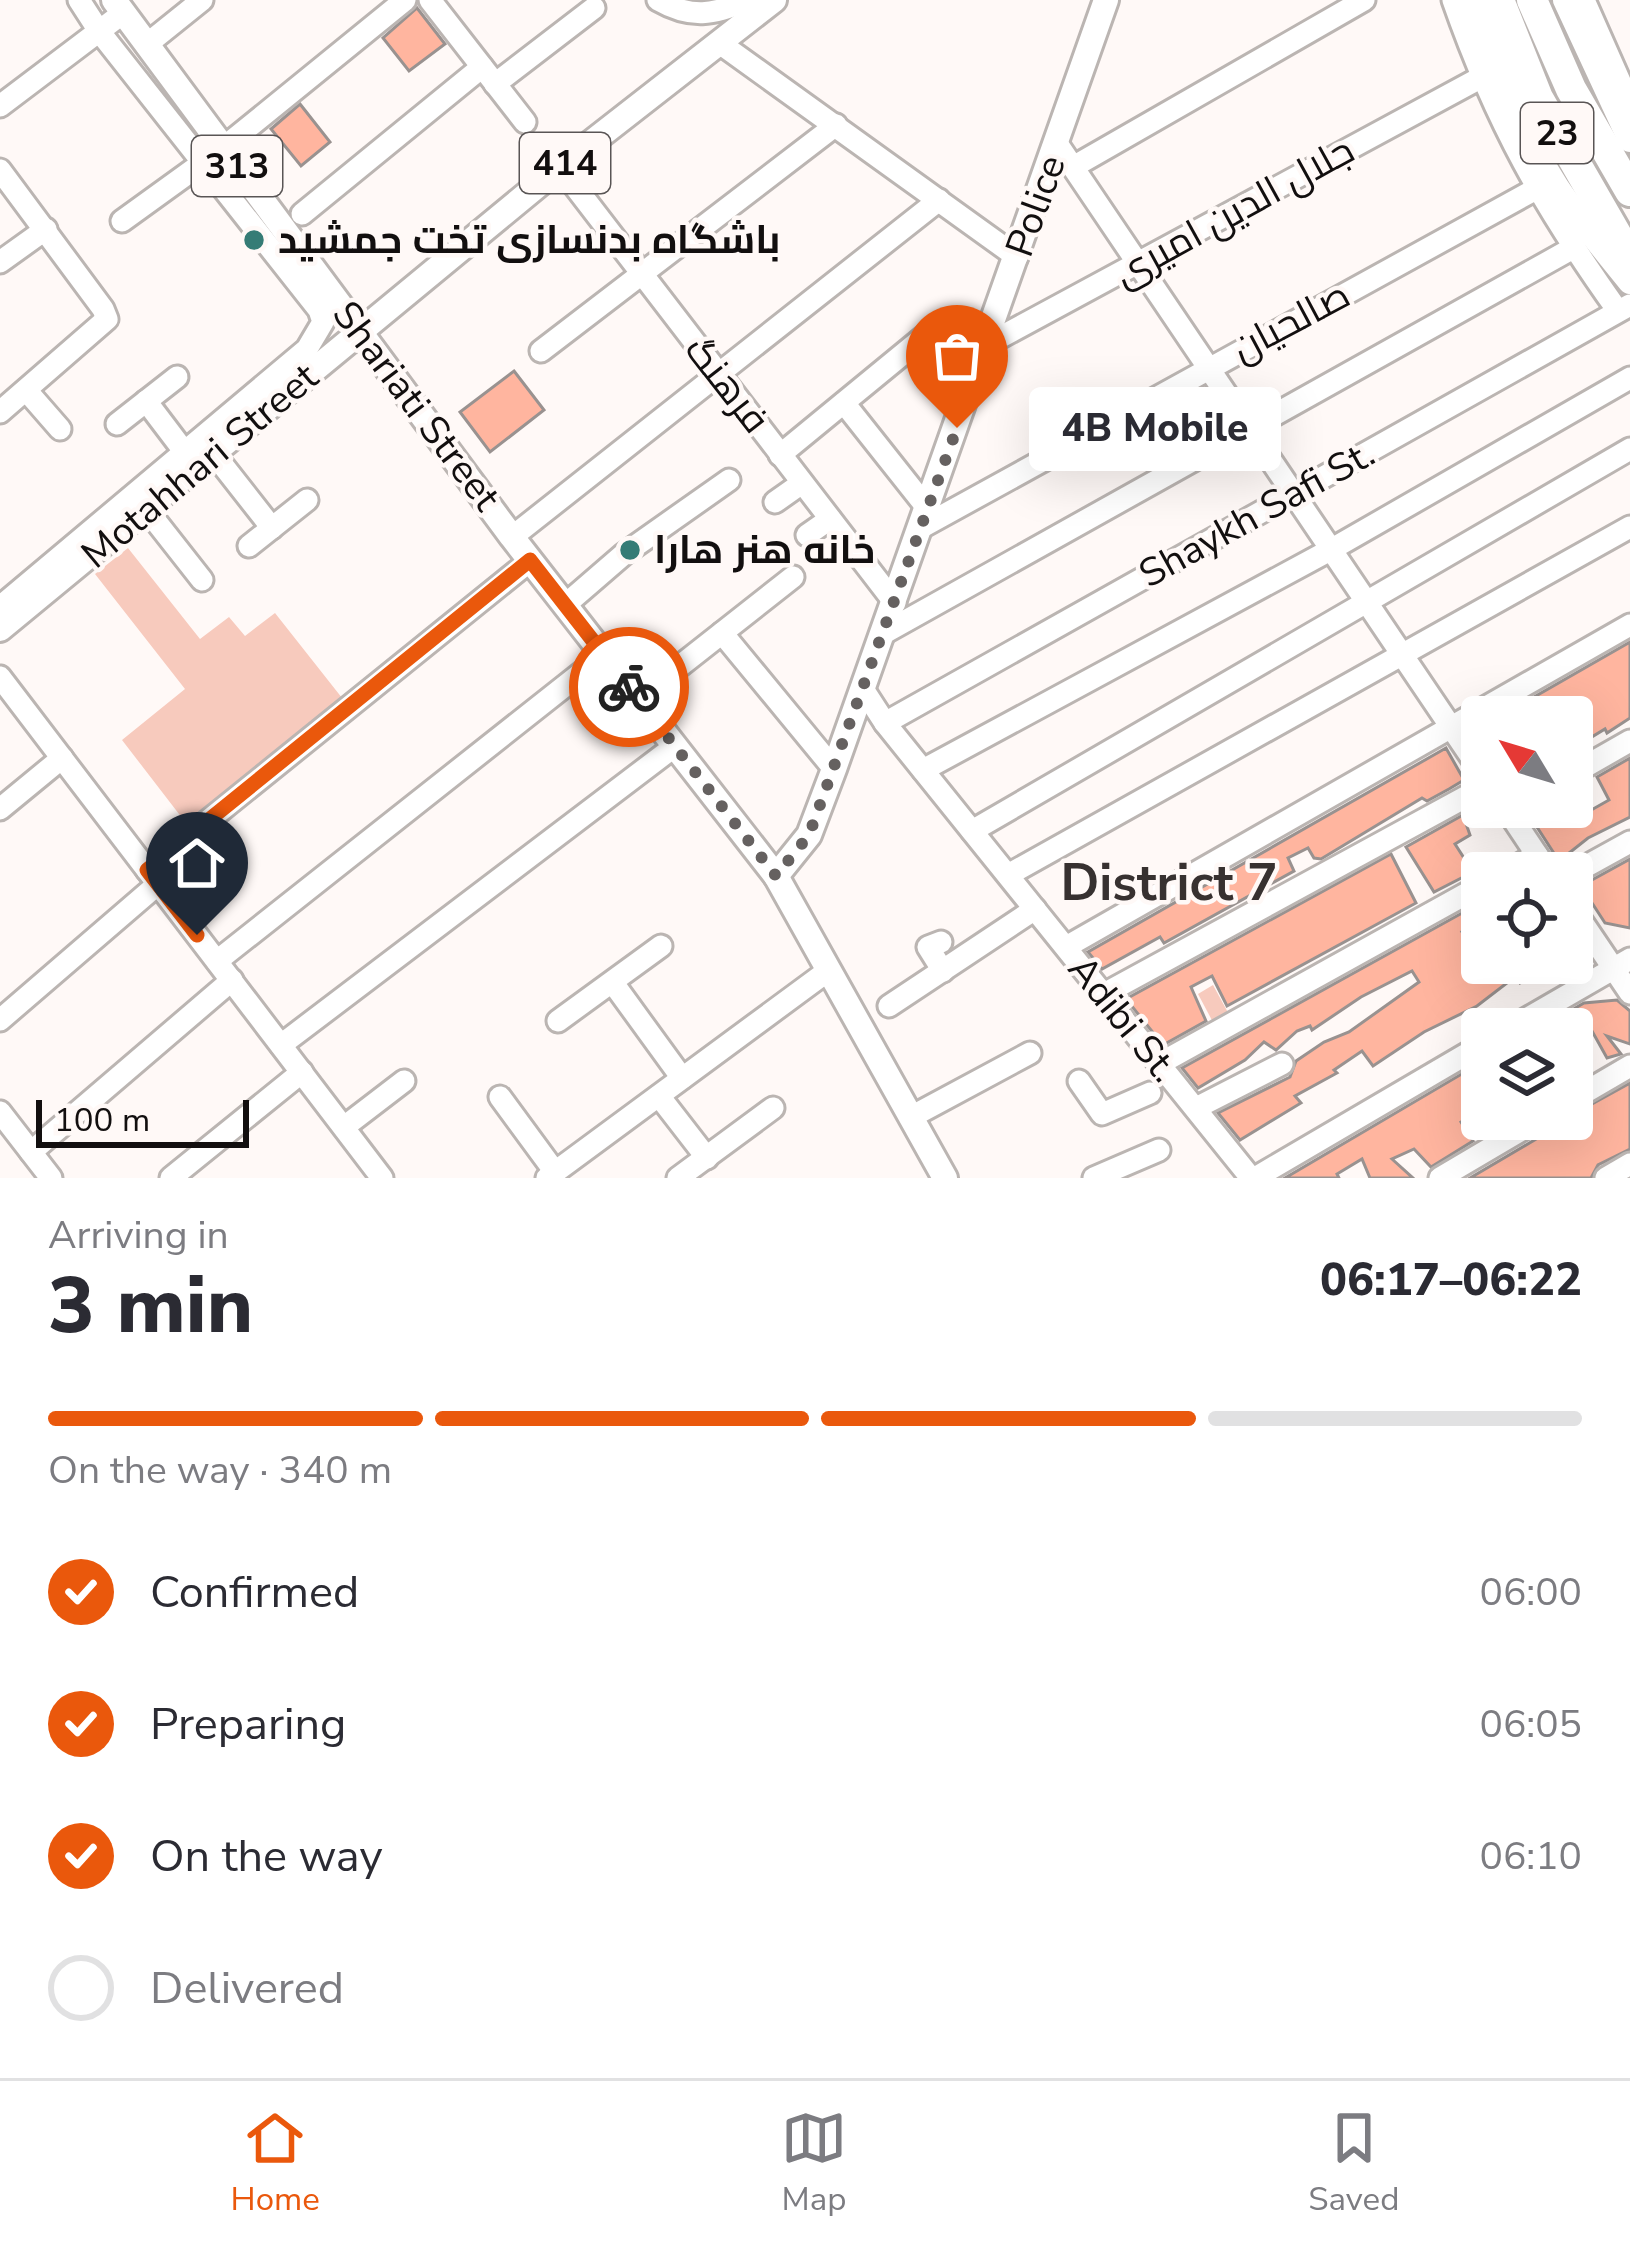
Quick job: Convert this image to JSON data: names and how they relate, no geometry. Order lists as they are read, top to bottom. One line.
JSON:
{"streets":{"highway":["23"],"main road":["414","313","Police","Shariati Street","Motahhari Street"],"street":["جلال الدین امیری","صالحیان","فرهنگ","Shaykh Safi St.","Adibi St."]},"crossings":[["414","فرهنگ"],["414","Shariati Street"],["414","Motahhari Street"],["Police","جلال الدین امیری"],["Police","صالحیان"],["Police","فرهنگ"],["Police","Shariati Street"],["Police","Adibi St."],["Shariati Street","Motahhari Street"],["Shaykh Safi St.","Adibi St."]],"districts":["District 7"],"places":["باشگاه بدنسازى تخت جمشيد","4B Mobile","خانه هنر هارا"],"scale_bar":"100 m","north":"top left","page":{"bubble":"4B Mobile","scale":"100 m","heading":["3 min","Arriving in","06:17–06:22"],"bar":"On the way · 340 m","list":[["Confirmed","06:00"],["Preparing","06:05"],["On the way","06:10"],"Delivered"],"tabs":["Home","Map","Saved"]}}
